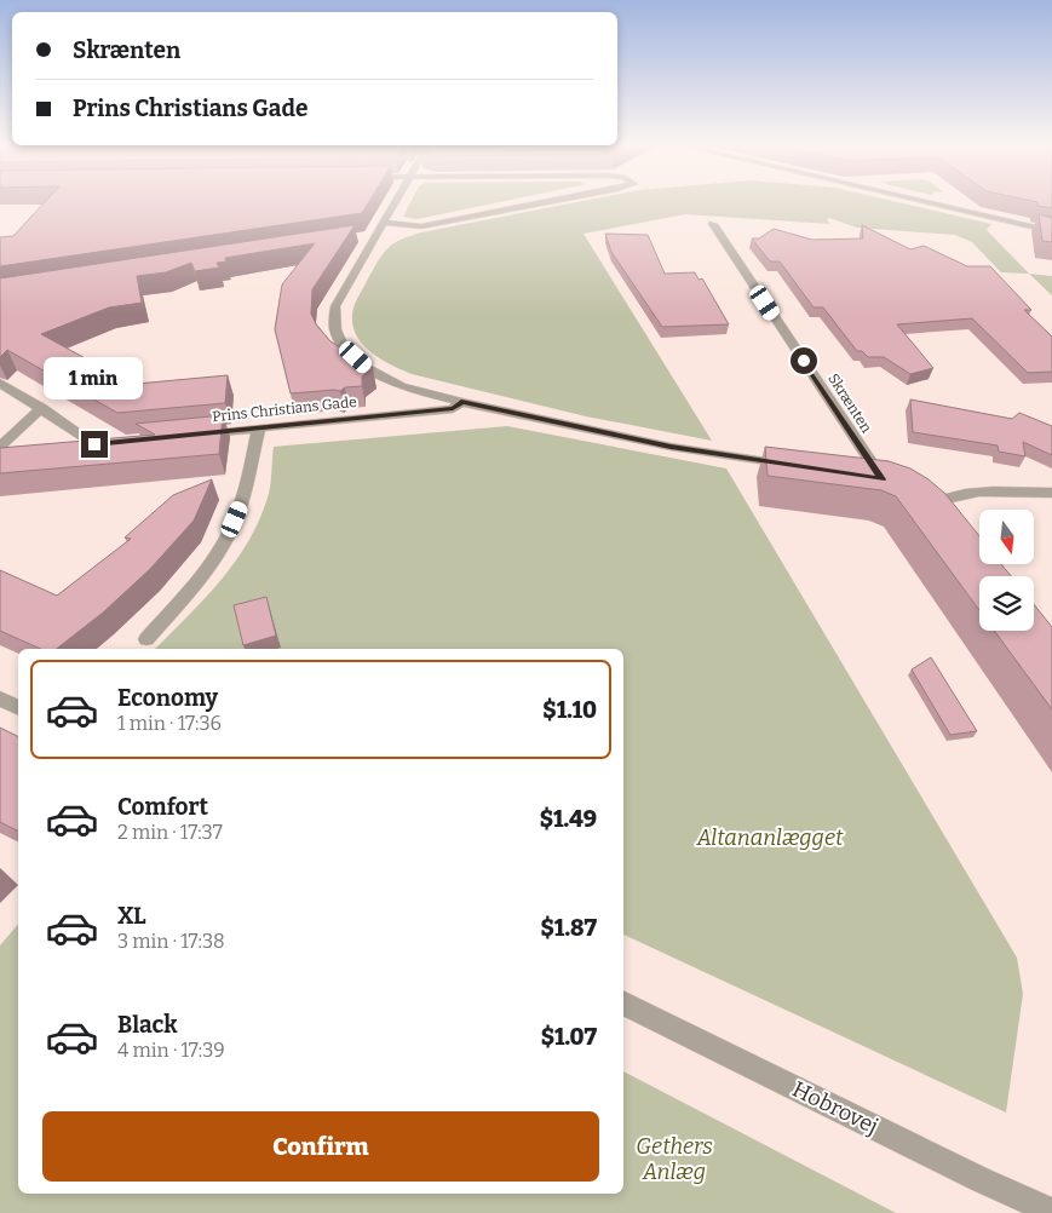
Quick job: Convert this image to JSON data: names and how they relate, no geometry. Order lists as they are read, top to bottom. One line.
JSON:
{"streets":{"street":["Skrænten","Prins Christians Gade","Hobrovej"]},"parks":["Altananlægget","Gethers Anlæg"],"north":"bottom","page":{"banner":["Skrænten","Prins Christians Gade"],"bubble":"1 min","list":[{"name":"Economy","note":"1 min · 17:36","value":"$1.10"},{"name":"Comfort","note":"2 min · 17:37","value":"$1.49"},{"name":"XL","note":"3 min · 17:38","value":"$1.87"},{"name":"Black","note":"4 min · 17:39","value":"$1.07"}],"buttons":"Confirm"}}
